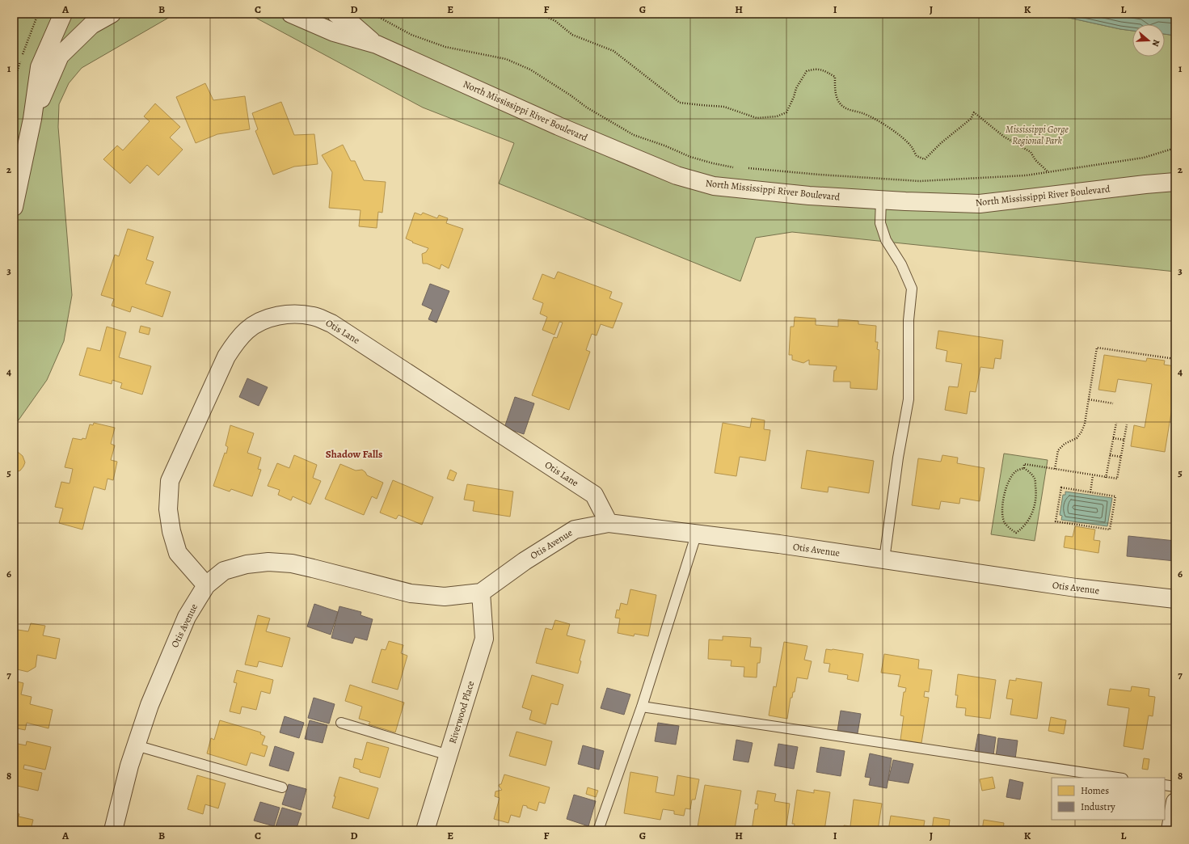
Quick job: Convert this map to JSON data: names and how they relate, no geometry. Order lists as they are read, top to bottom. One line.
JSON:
{"streets":{"street":["North Mississippi River Boulevard","Otis Lane","Otis Avenue","Riverwood Place"]},"crossings":[["Otis Lane","Otis Avenue"],["Otis Avenue","Riverwood Place"]],"districts":["Shadow Falls"],"parks":["Mississippi Gorge Regional Park"],"legend":["Homes","Industry"],"north":"right","grid":{"columns":["A","B","C","D","E","F","G","H","I","J","K","L"],"rows":["1","2","3","4","5","6","7","8"]}}
